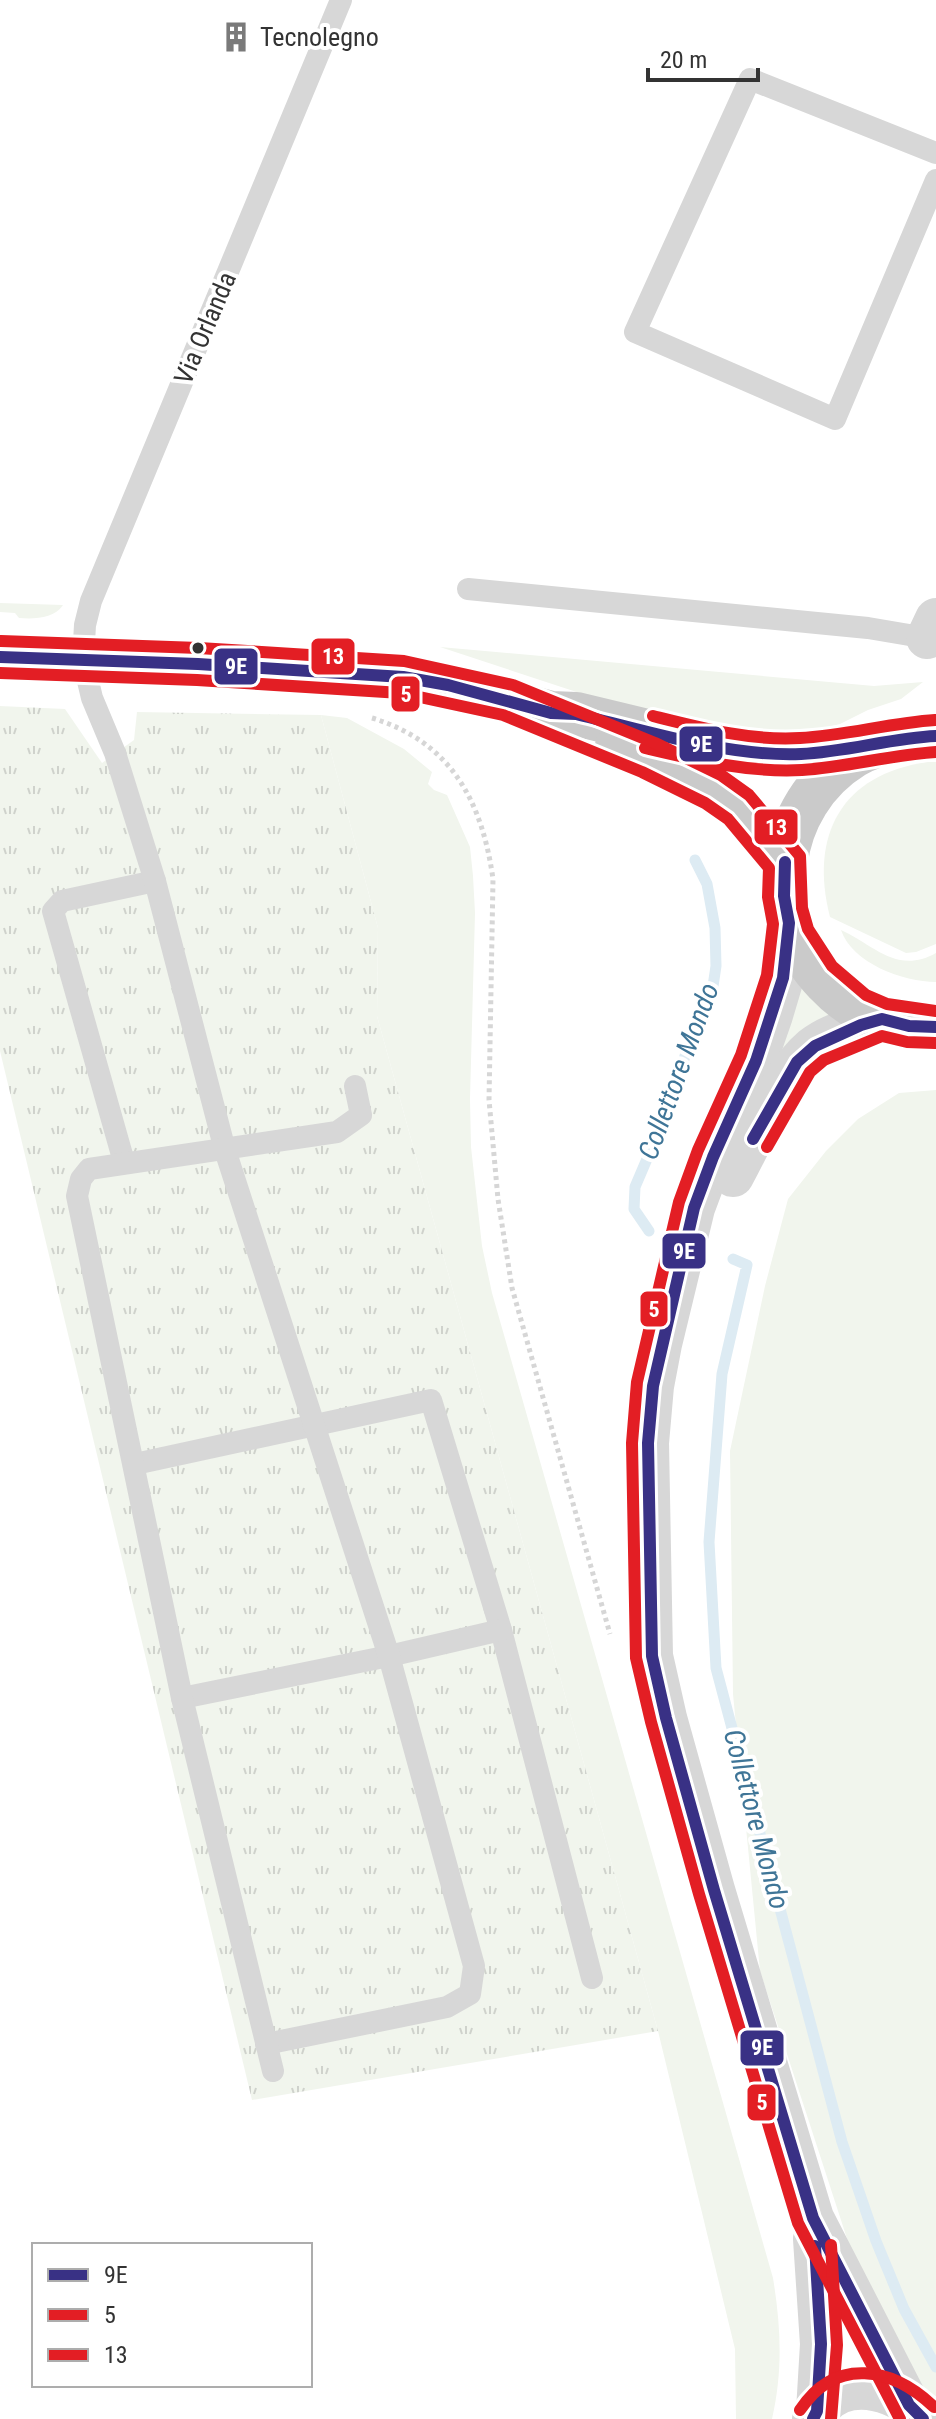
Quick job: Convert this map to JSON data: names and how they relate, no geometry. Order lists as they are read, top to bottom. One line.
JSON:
{"streets":{"lane":["Via Orlanda"]},"water":["Collettore Mondo"],"places":{"building":["Tecnolegno"]},"lines":["transit line 13","transit line 9E","transit line 5"],"legend":["9E","5","13"],"scale_bar":"20 m"}
